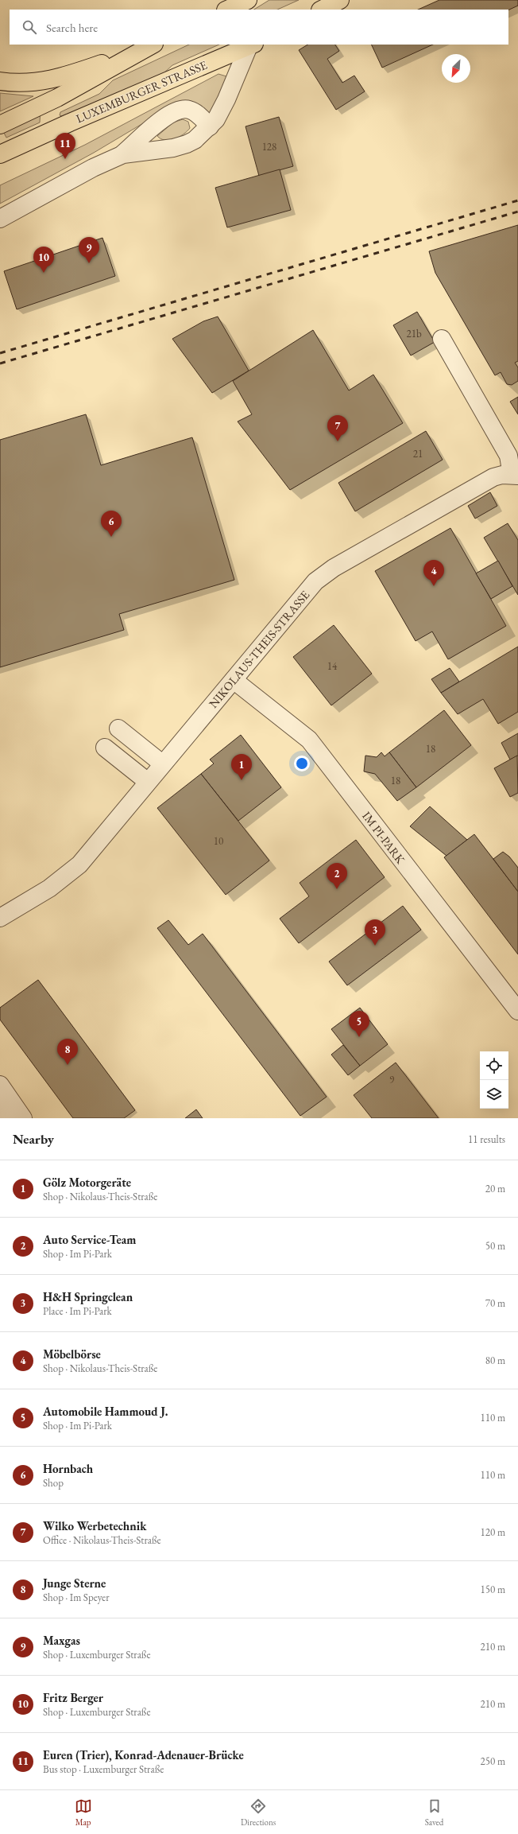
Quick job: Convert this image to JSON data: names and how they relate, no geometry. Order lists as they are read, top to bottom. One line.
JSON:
{"streets":{"main road":["LUXEMBURGER STRASSE"],"street":["NIKOLAUS-THEIS-STRASSE","IM PI-PARK"]},"crossings":[["NIKOLAUS-THEIS-STRASSE","IM PI-PARK"]],"house_numbers":["128","21b","21","14","18","18","10","9"],"north":"bottom left","page":{"search":"Search here","pins":["11","9","10","7","6","4","1","2","3","5","8"],"heading":["Nearby","11 results"],"list":[{"mark":"1","name":"Gölz Motorgeräte","note":"Shop · Nikolaus-Theis-Straße","value":"20 m"},{"mark":"2","name":"Auto Service-Team","note":"Shop · Im Pi-Park","value":"50 m"},{"mark":"3","name":"H&H Springclean","note":"Place · Im Pi-Park","value":"70 m"},{"mark":"4","name":"Möbelbörse","note":"Shop · Nikolaus-Theis-Straße","value":"80 m"},{"mark":"5","name":"Automobile Hammoud J.","note":"Shop · Im Pi-Park","value":"110 m"},{"mark":"6","name":"Hornbach","note":"Shop","value":"110 m"},{"mark":"7","name":"Wilko Werbetechnik","note":"Office · Nikolaus-Theis-Straße","value":"120 m"},{"mark":"8","name":"Junge Sterne","note":"Shop · Im Speyer","value":"150 m"},{"mark":"9","name":"Maxgas","note":"Shop · Luxemburger Straße","value":"210 m"},{"mark":"10","name":"Fritz Berger","note":"Shop · Luxemburger Straße","value":"210 m"},{"mark":"11","name":"Euren (Trier), Konrad-Adenauer-Brücke","note":"Bus stop · Luxemburger Straße","value":"250 m"}],"nav":["Map","Directions","Saved"]}}
